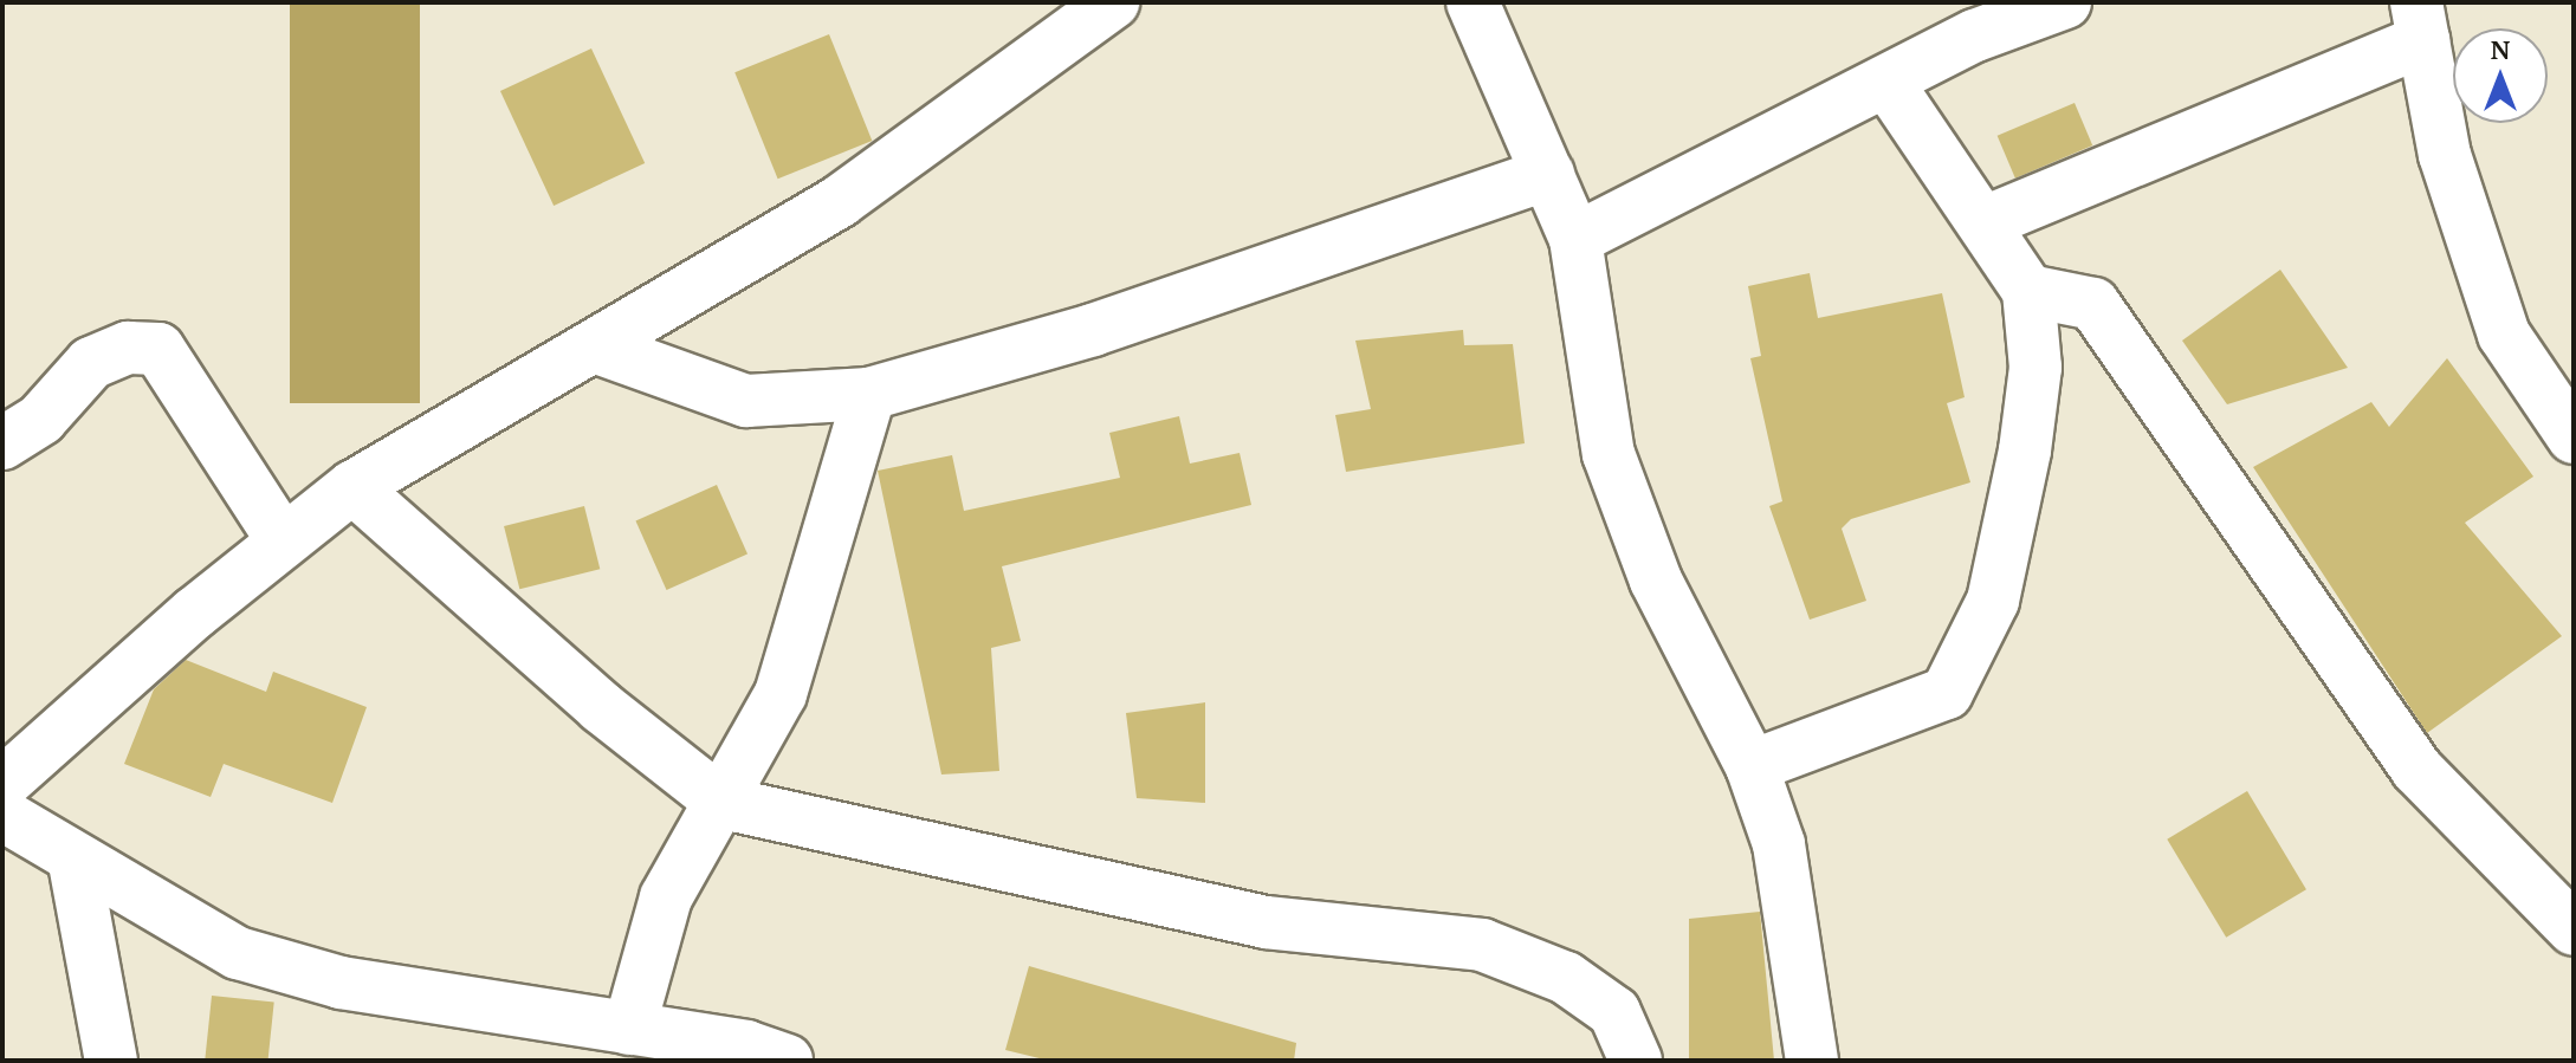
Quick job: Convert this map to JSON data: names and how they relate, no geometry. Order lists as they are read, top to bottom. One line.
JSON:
{"north":"top"}
